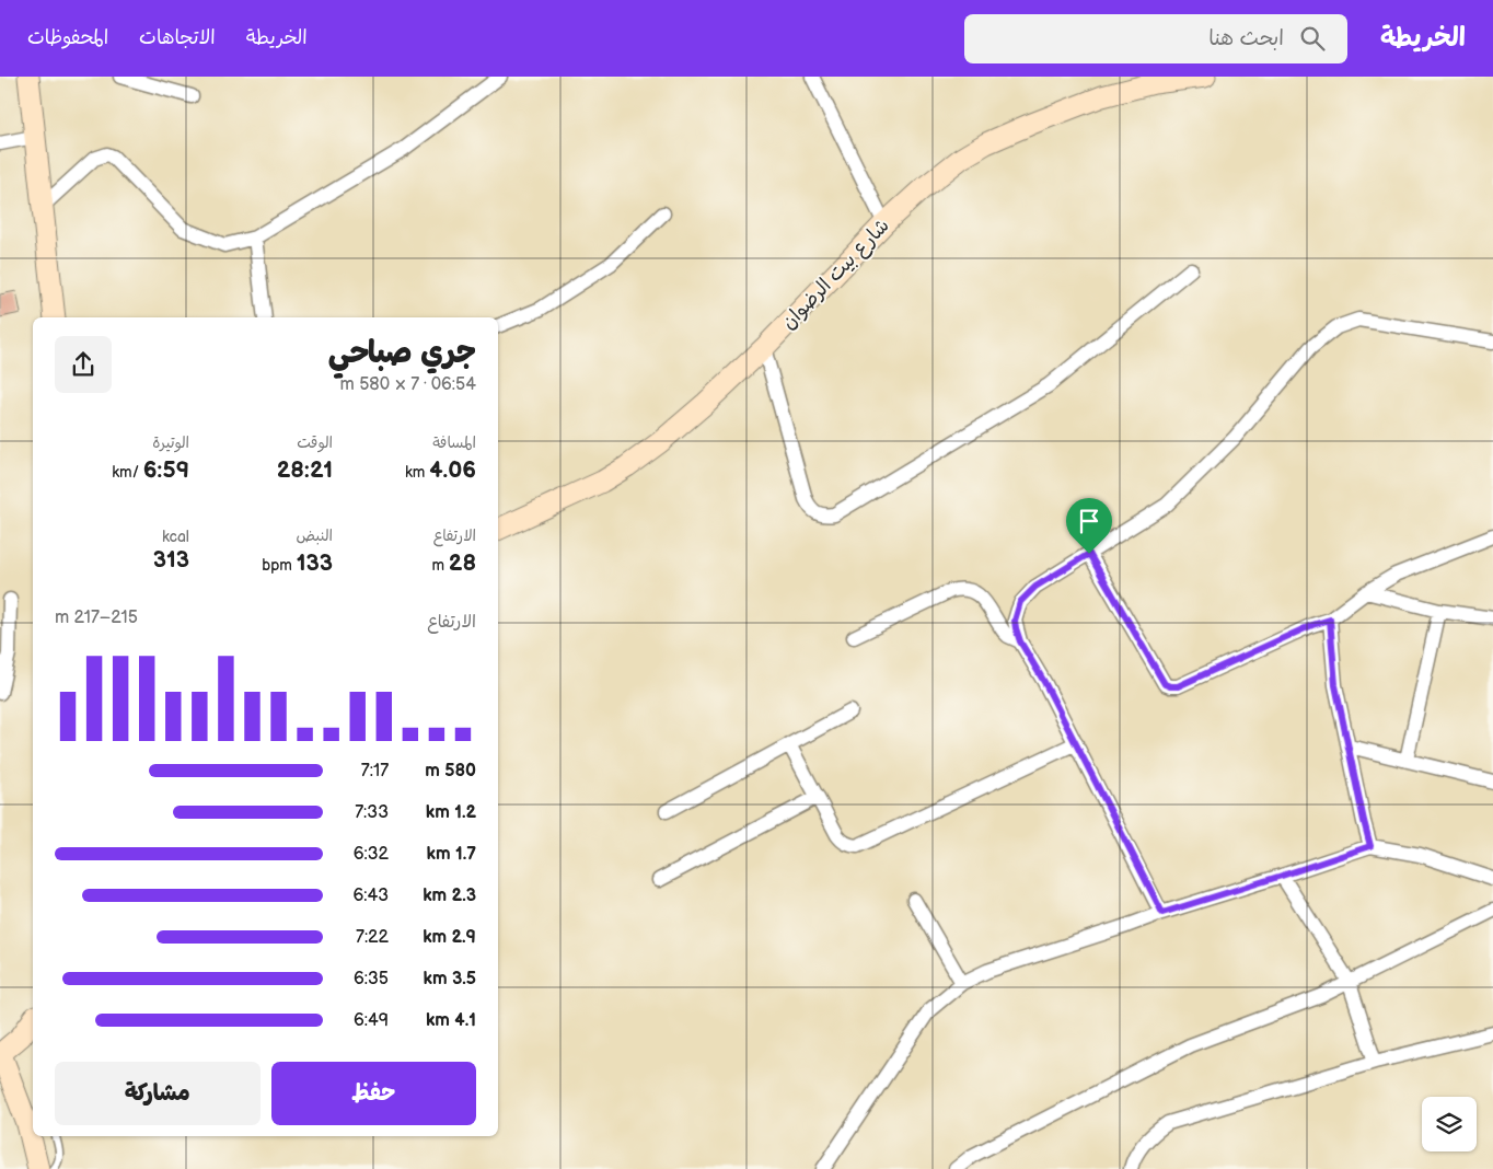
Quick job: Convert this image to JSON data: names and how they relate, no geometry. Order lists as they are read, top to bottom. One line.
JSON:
{"streets":{"street":["شارع بيت الرضوان"]},"page":{"header":"الخريطة","search":"ابحث هنا","nav":["الخريطة","الاتجاهات","المحفوظات"],"heading":["جري صباحي","06:54 · 7 × 580 m"],"stats":[["المسافة","4.06 km"],["الوقت","28:21"],["الوتيرة","6:59 /km"],["الارتفاع","28 m"],["النبض","133 bpm"],["kcal","313"]],"chart":["الارتفاع","215–217 m"],"list":[{"name":"580 m","note":"7:17"},{"name":"1.2 km","note":"7:33"},{"name":"1.7 km","note":"6:32"},{"name":"2.3 km","note":"6:43"},{"name":"2.9 km","note":"7:22"},{"name":"3.5 km","note":"6:35"},{"name":"4.1 km","note":"6:49"}],"buttons":["حفظ","مشاركة"]}}
